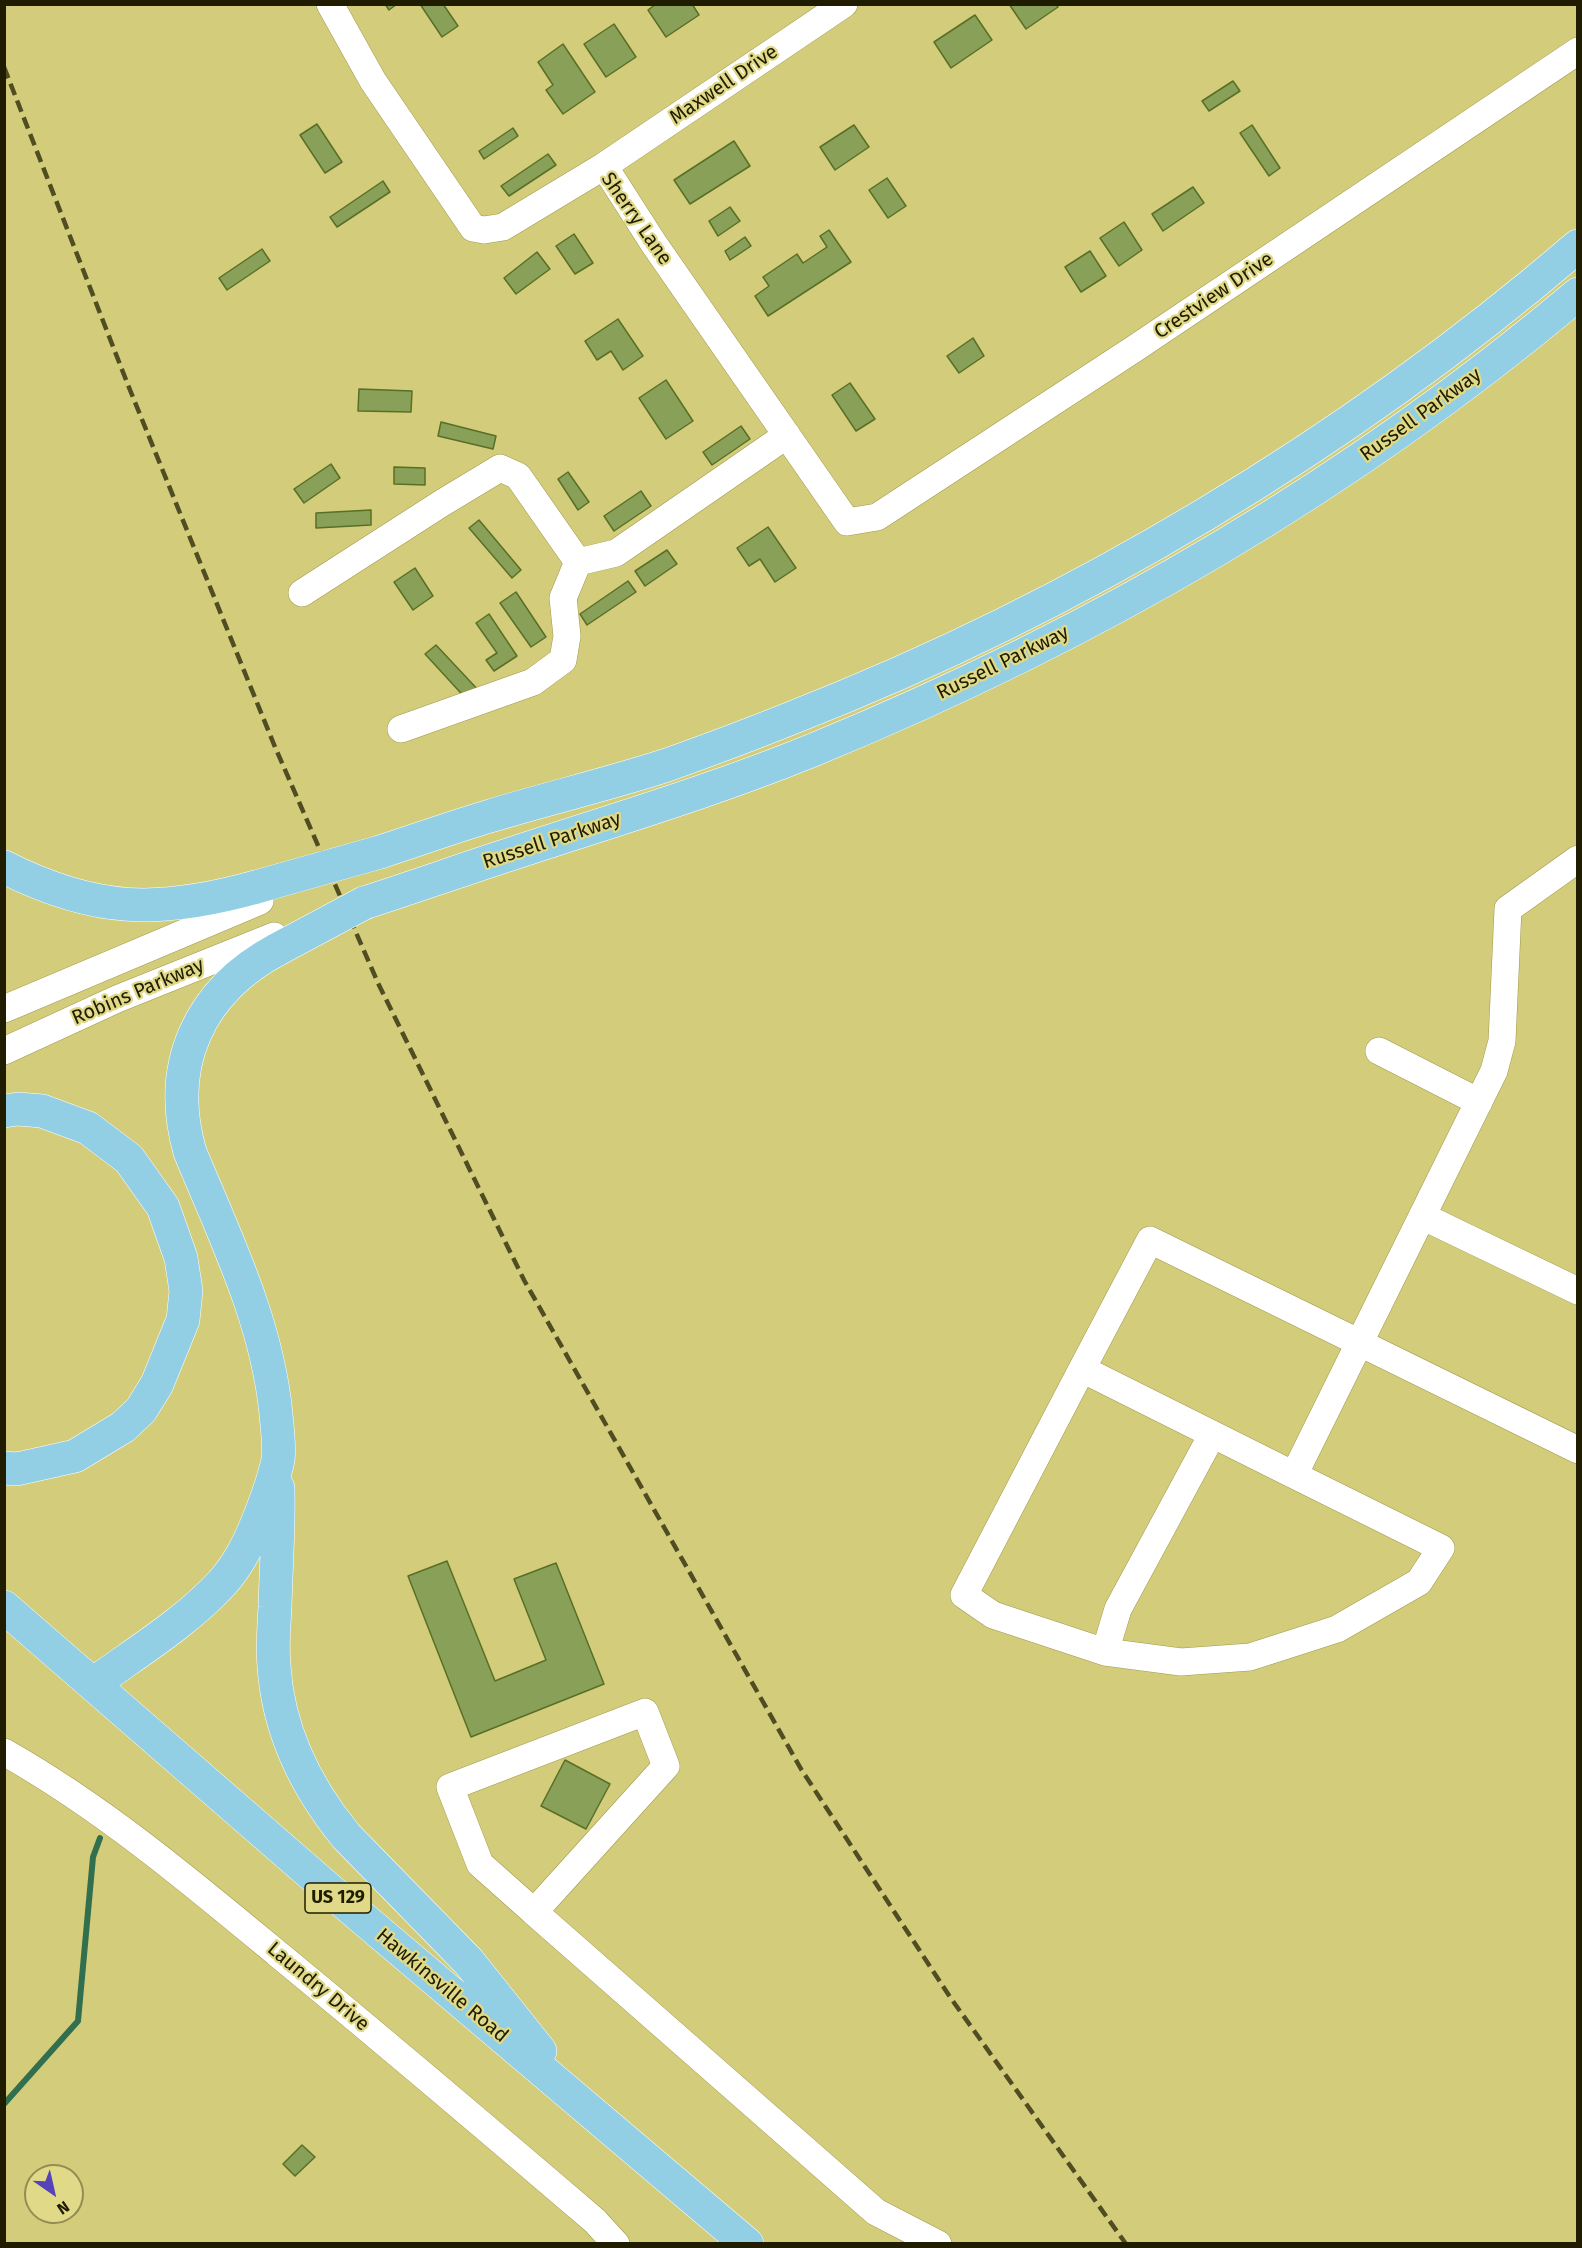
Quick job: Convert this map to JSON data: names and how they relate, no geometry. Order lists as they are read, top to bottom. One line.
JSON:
{"streets":{"main road":["Russell Parkway","US 129","Hawkinsville Road"],"street":["Maxwell Drive","Sherry Lane","Crestview Drive","Robins Parkway","Laundry Drive"]},"crossings":[["Maxwell Drive","Sherry Lane"],["Sherry Lane","Crestview Drive"],["Russell Parkway","Robins Parkway"],["Russell Parkway","Hawkinsville Road"]],"north":"bottom right"}
